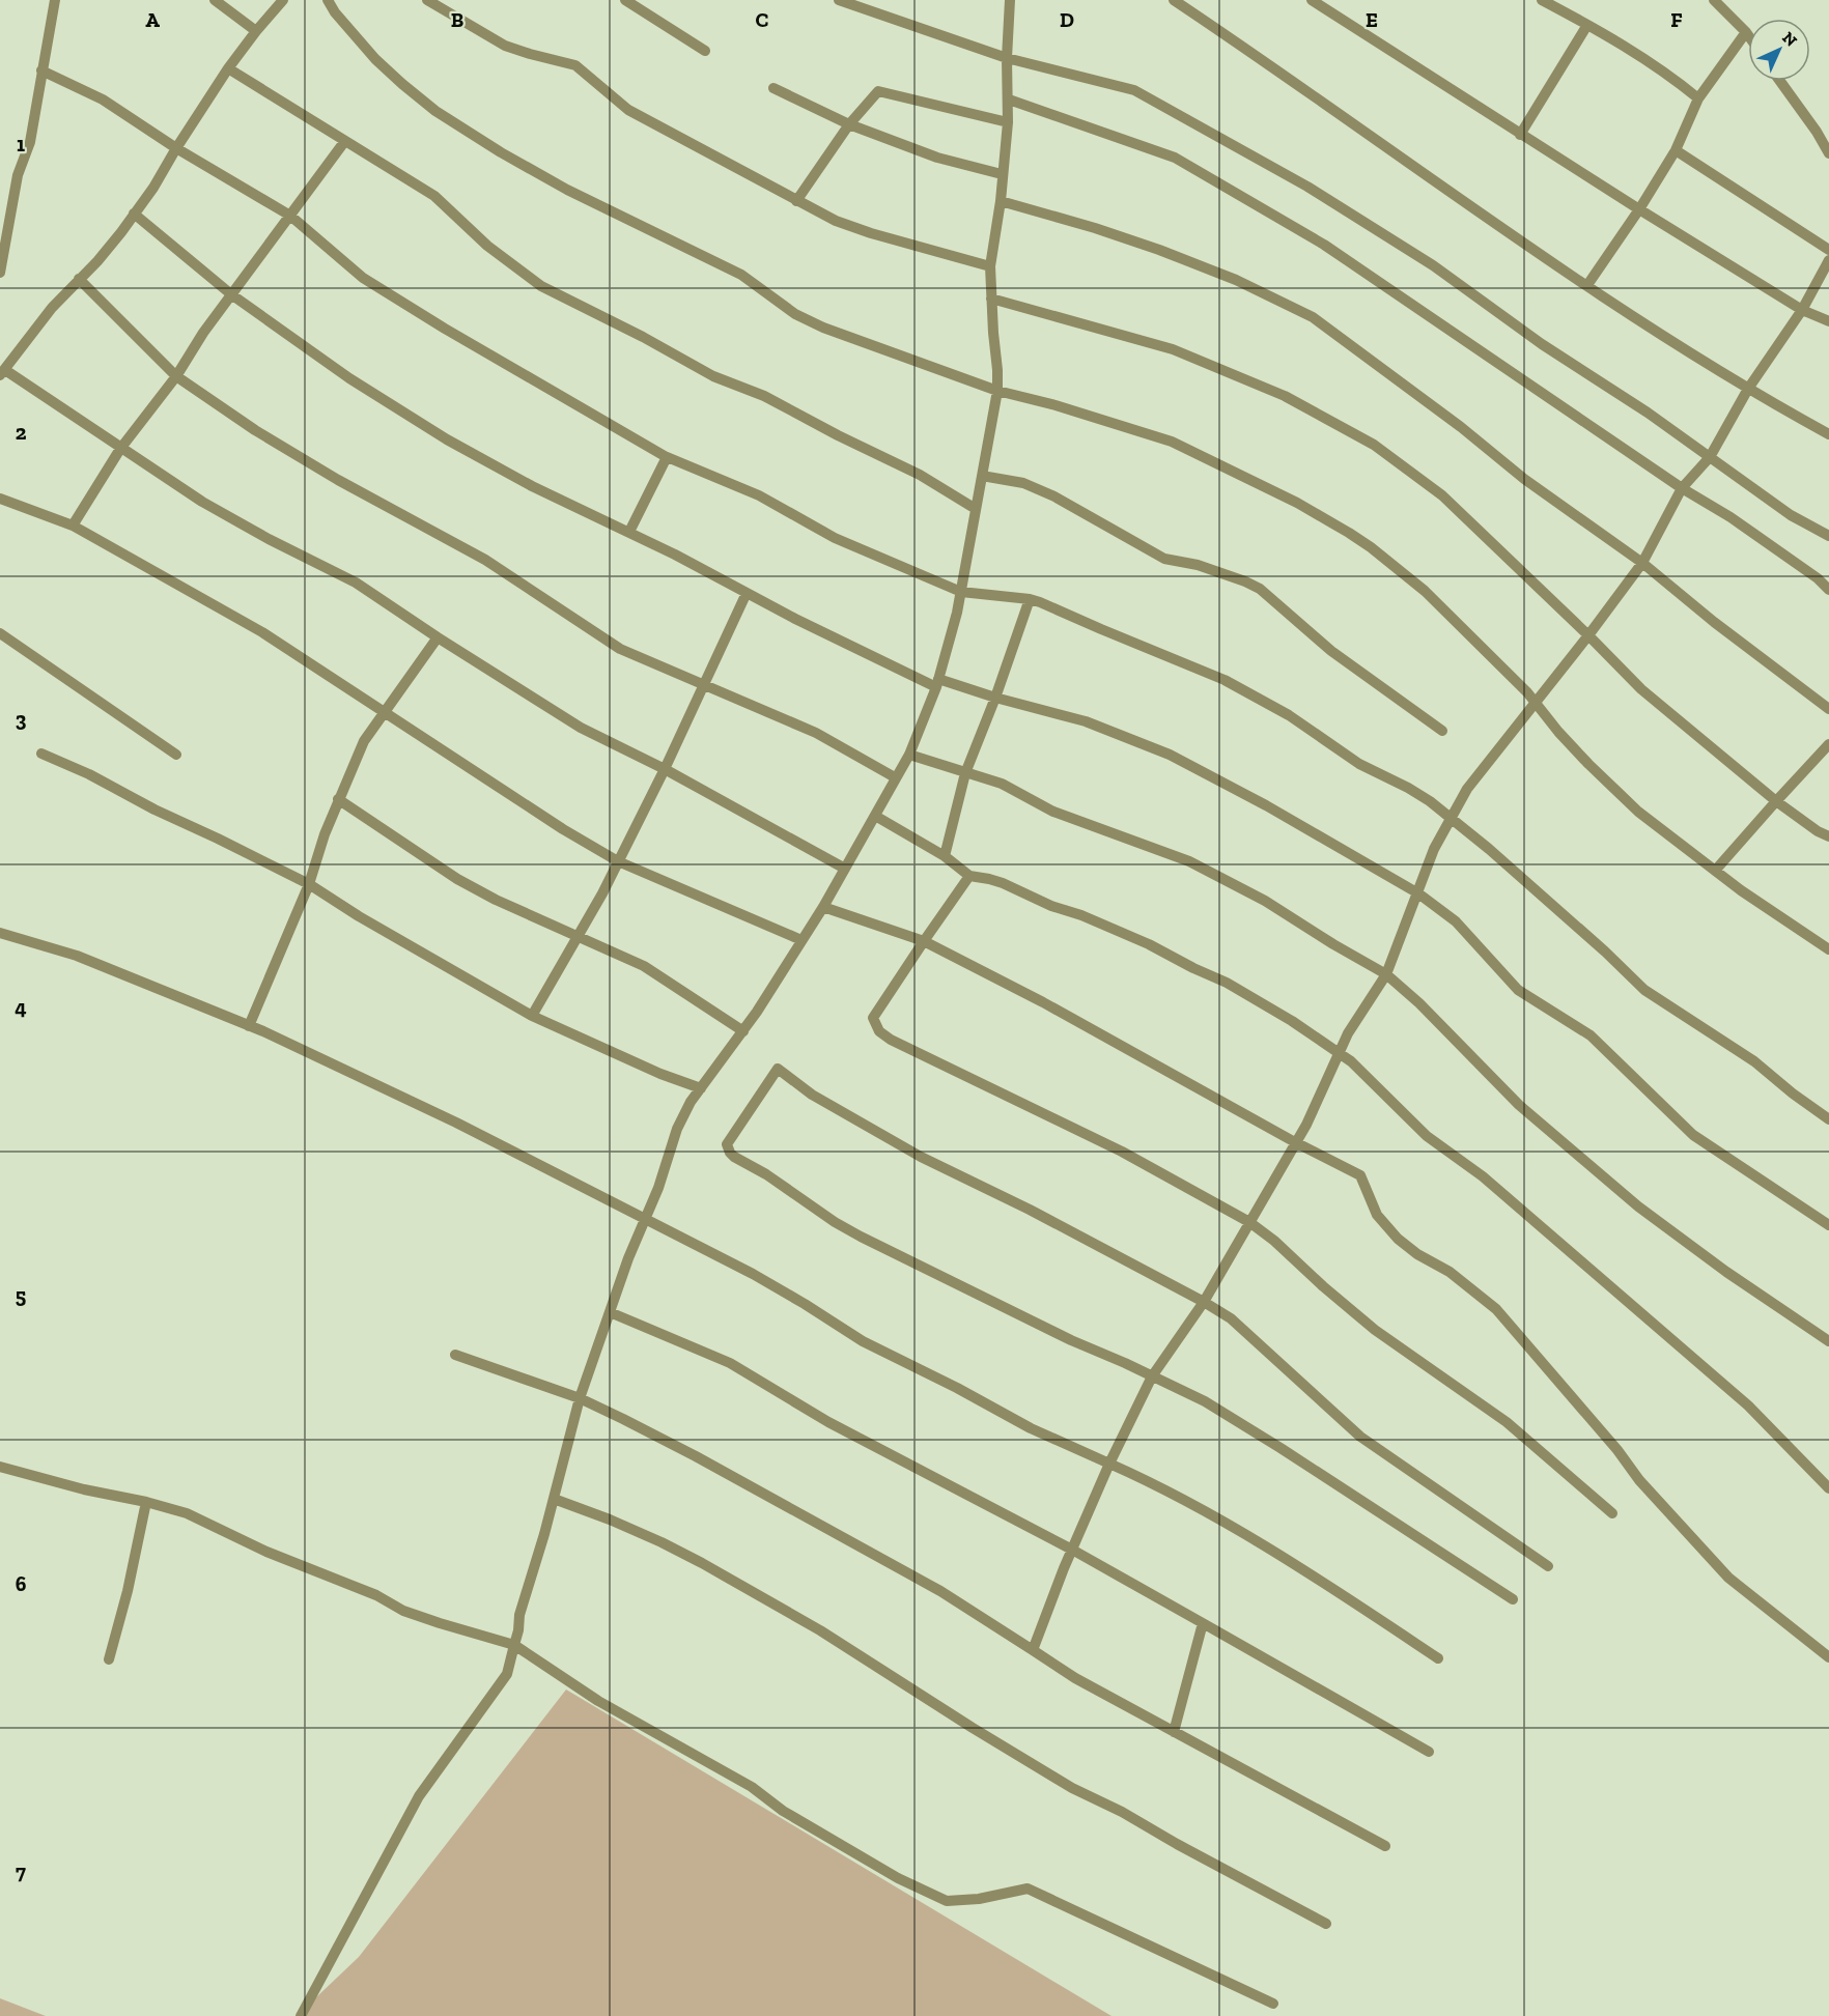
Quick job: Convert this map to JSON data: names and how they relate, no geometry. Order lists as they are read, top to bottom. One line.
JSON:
{"north":"top right","grid":{"columns":["A","B","C","D","E","F"],"rows":["1","2","3","4","5","6","7"]}}
